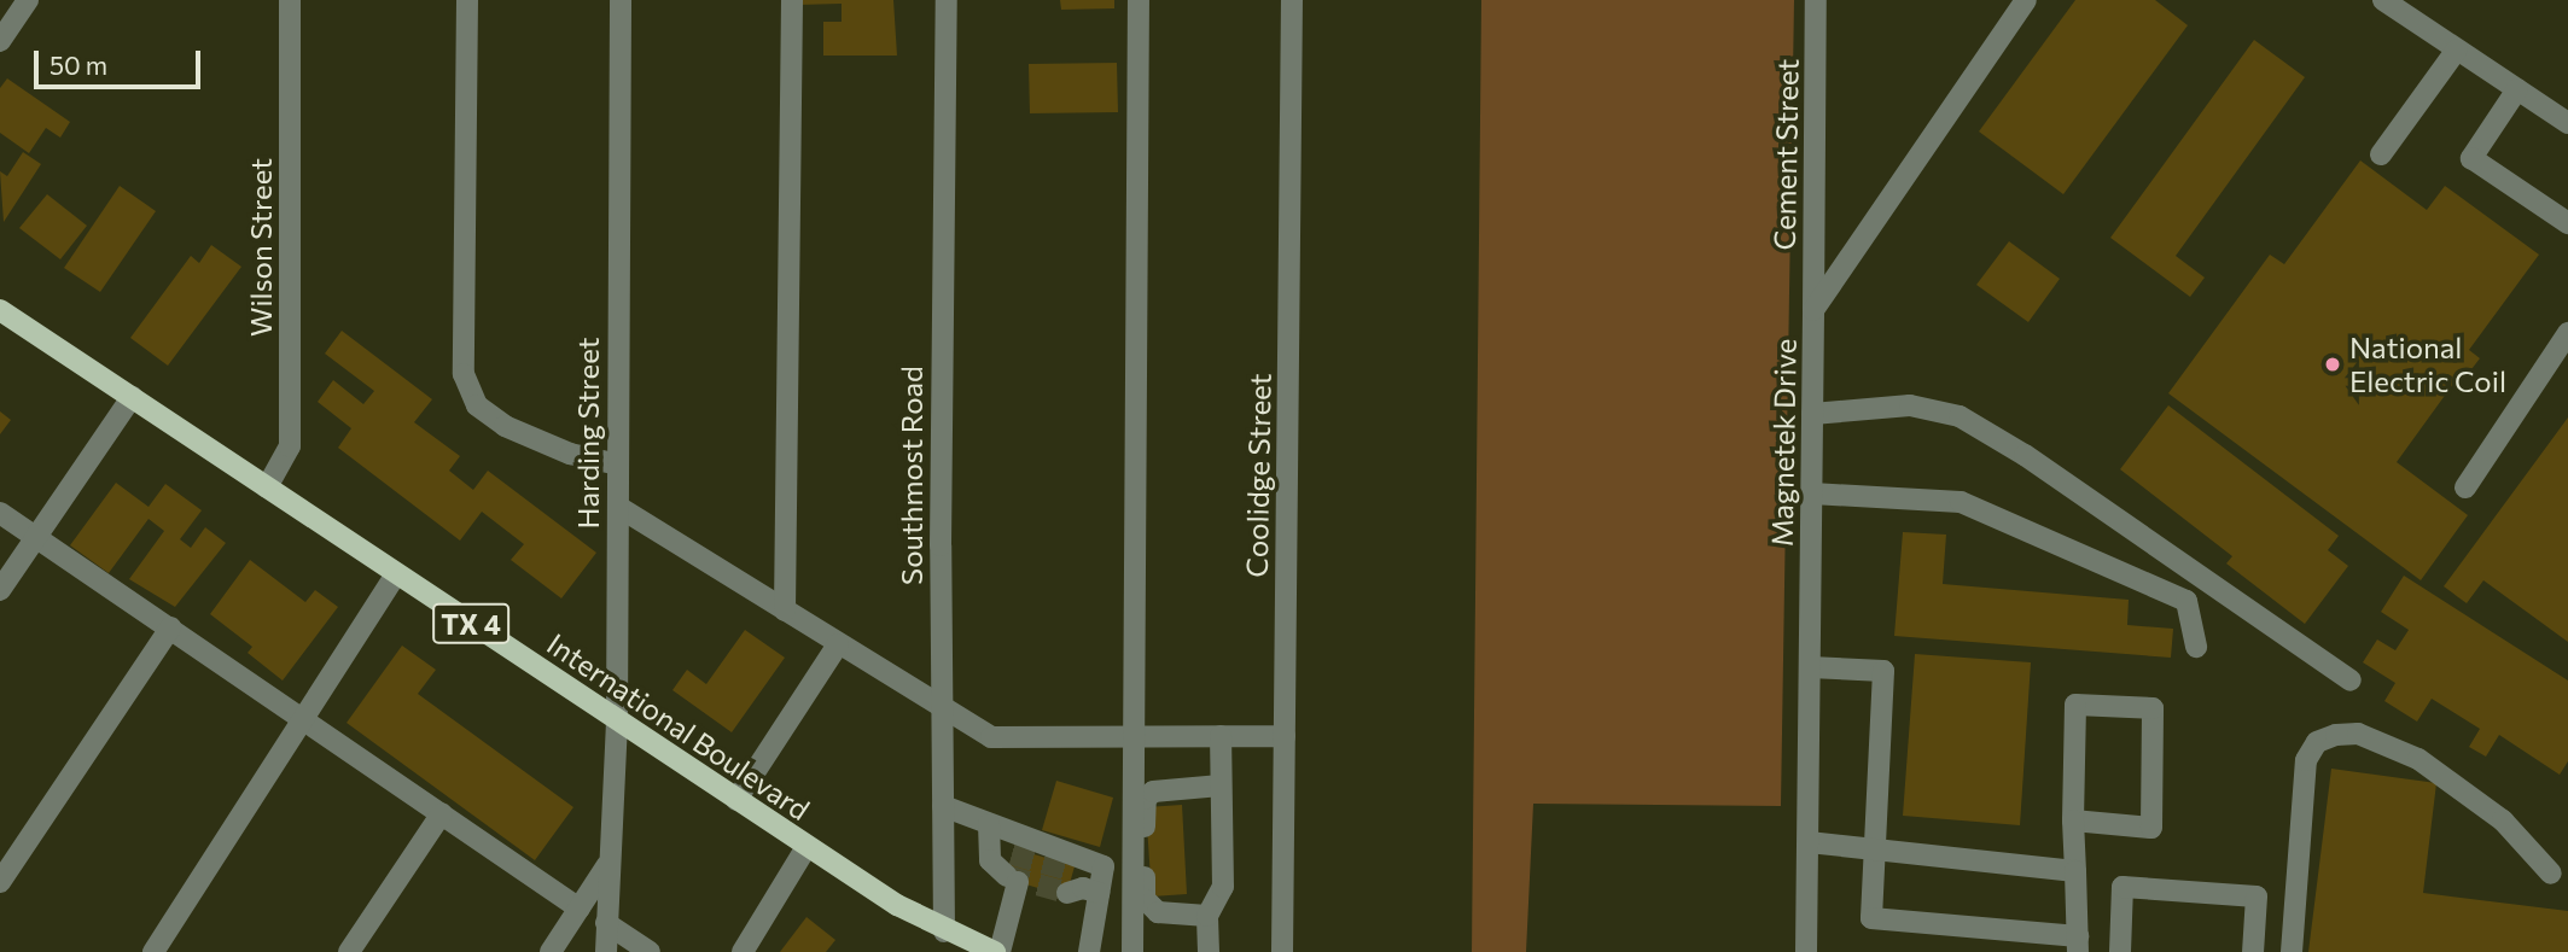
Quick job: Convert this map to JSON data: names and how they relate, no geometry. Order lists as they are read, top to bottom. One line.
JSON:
{"streets":{"main road":["TX 4","International Boulevard"],"street":["Cement Street","Wilson Street","Harding Street","Magnetek Drive","Southmost Road","Coolidge Street"]},"crossings":[["Cement Street","Magnetek Drive"],["Wilson Street","International Boulevard"],["Harding Street","International Boulevard"],["Southmost Road","International Boulevard"]],"places":["National Electric Coil"],"scale_bar":"50 m"}
